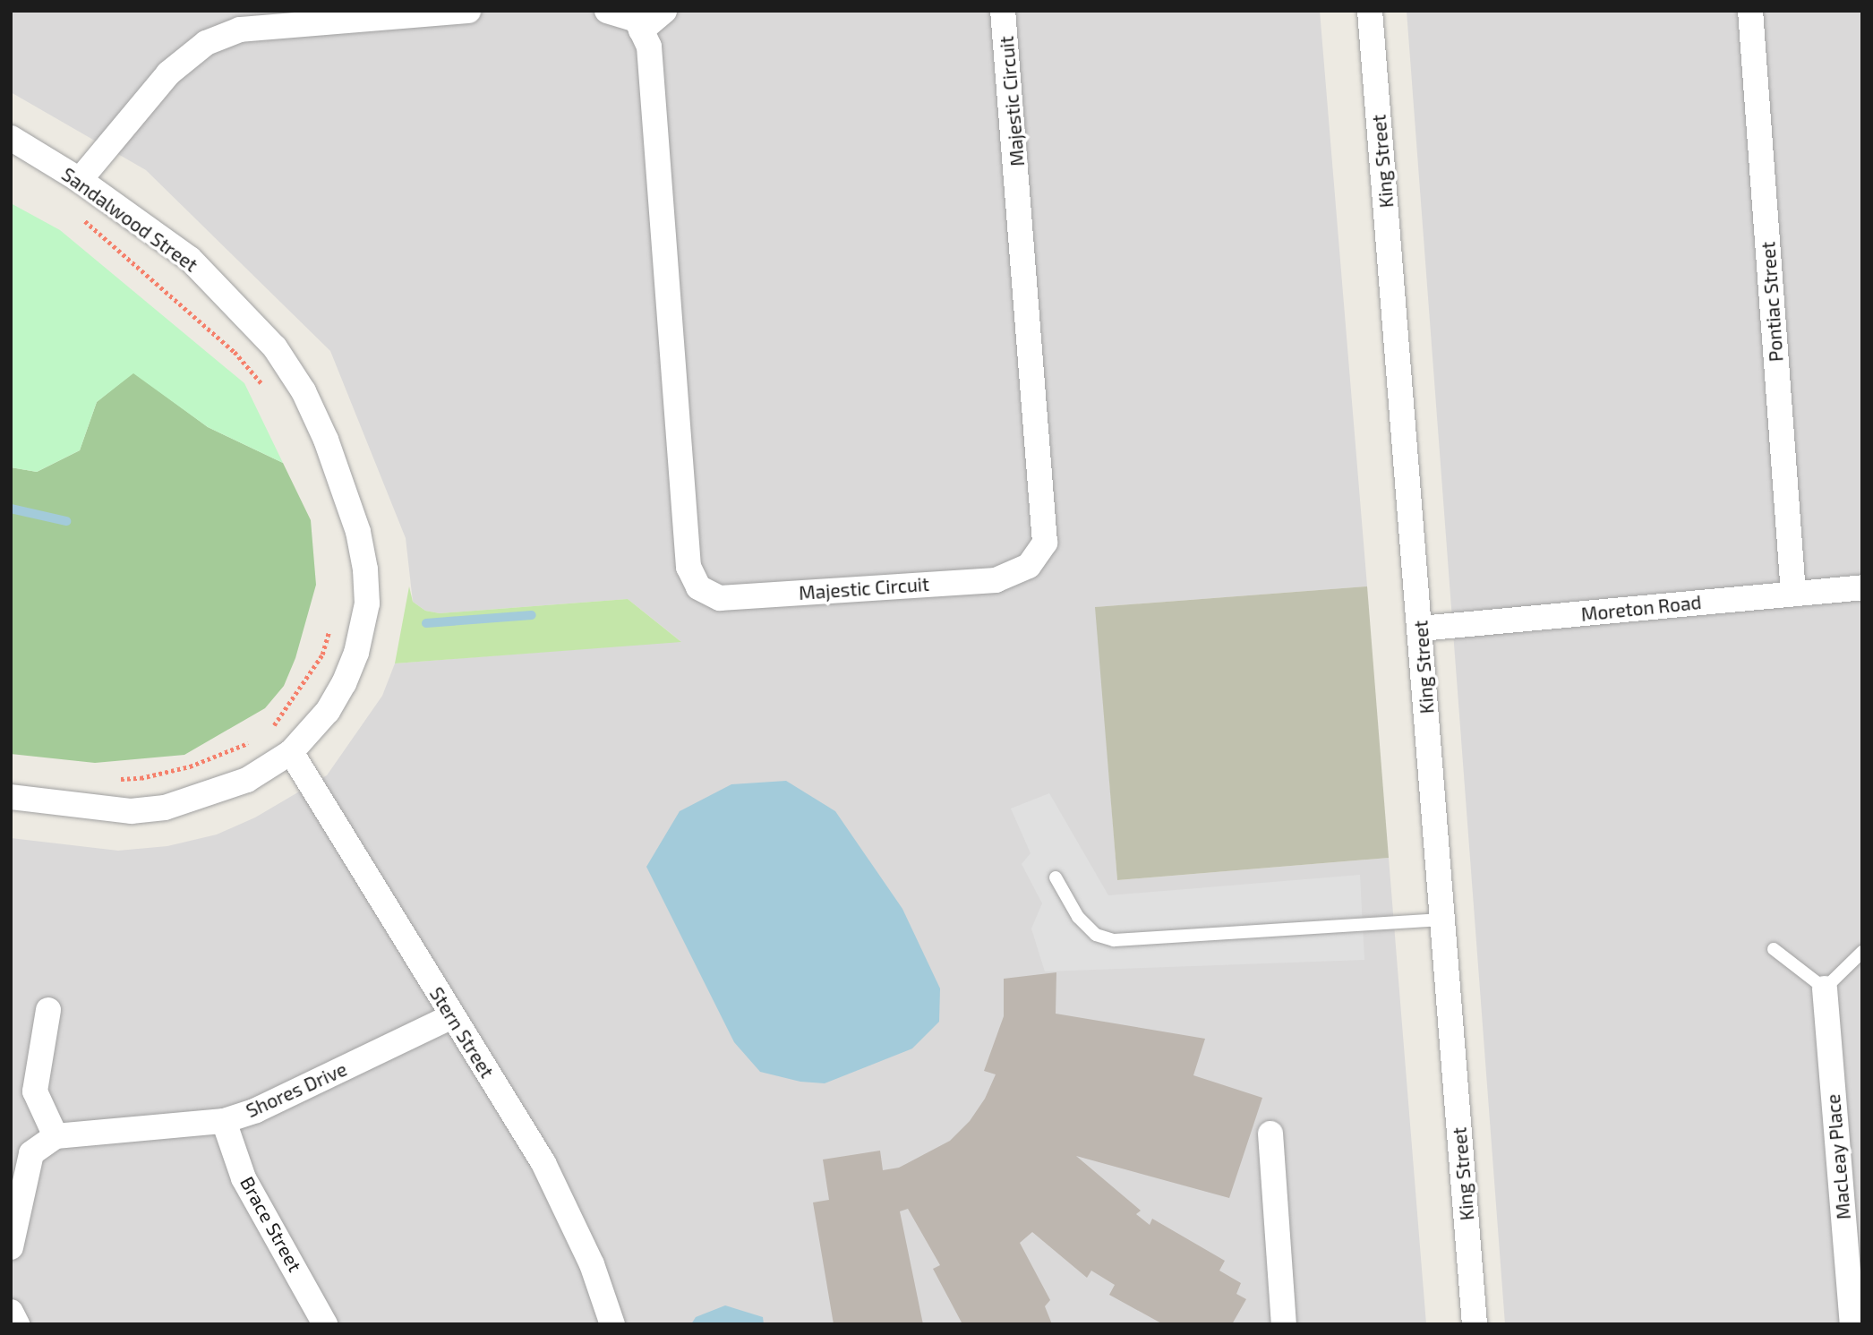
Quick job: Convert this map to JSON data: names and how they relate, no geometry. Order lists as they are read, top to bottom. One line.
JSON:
{"streets":{"street":["Majestic Circuit","King Street","Sandalwood Street","Pontiac Street","Moreton Road","Stern Street","Shores Drive","MacLeay Place","Brace Street"]},"crossings":[["King Street","Moreton Road"],["Sandalwood Street","Stern Street"],["Pontiac Street","Moreton Road"],["Stern Street","Shores Drive"],["Shores Drive","Brace Street"]]}
